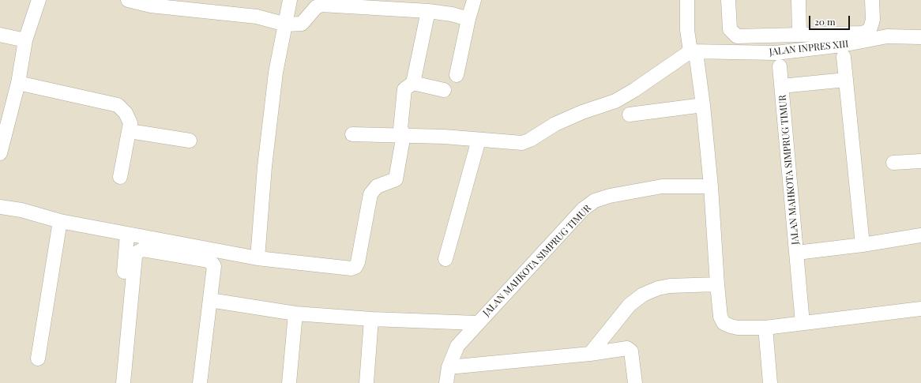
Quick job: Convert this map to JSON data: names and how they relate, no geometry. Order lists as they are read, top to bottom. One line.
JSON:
{"streets":{"street":["JALAN INPRES XIII","JALAN MAHKOTA SIMPRUG TIMUR"]},"scale_bar":"20 m"}
